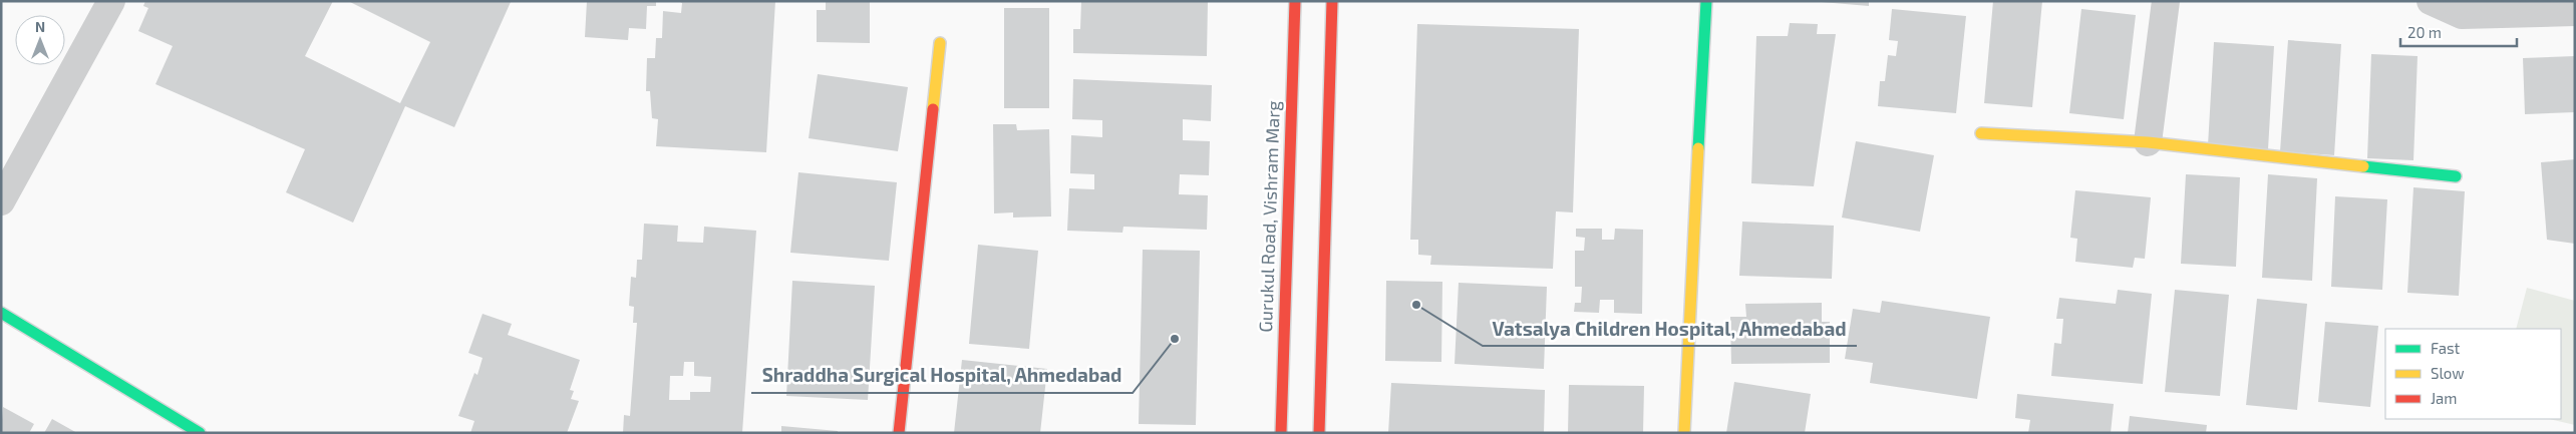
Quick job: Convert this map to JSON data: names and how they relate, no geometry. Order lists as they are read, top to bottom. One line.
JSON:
{"streets":{"street":["Gurukul Road, Vishram Marg"]},"places":["Vatsalya Children Hospital, Ahmedabad","Shraddha Surgical Hospital, Ahmedabad"],"legend":["Fast","Slow","Jam"],"scale_bar":"20 m","north":"top"}
